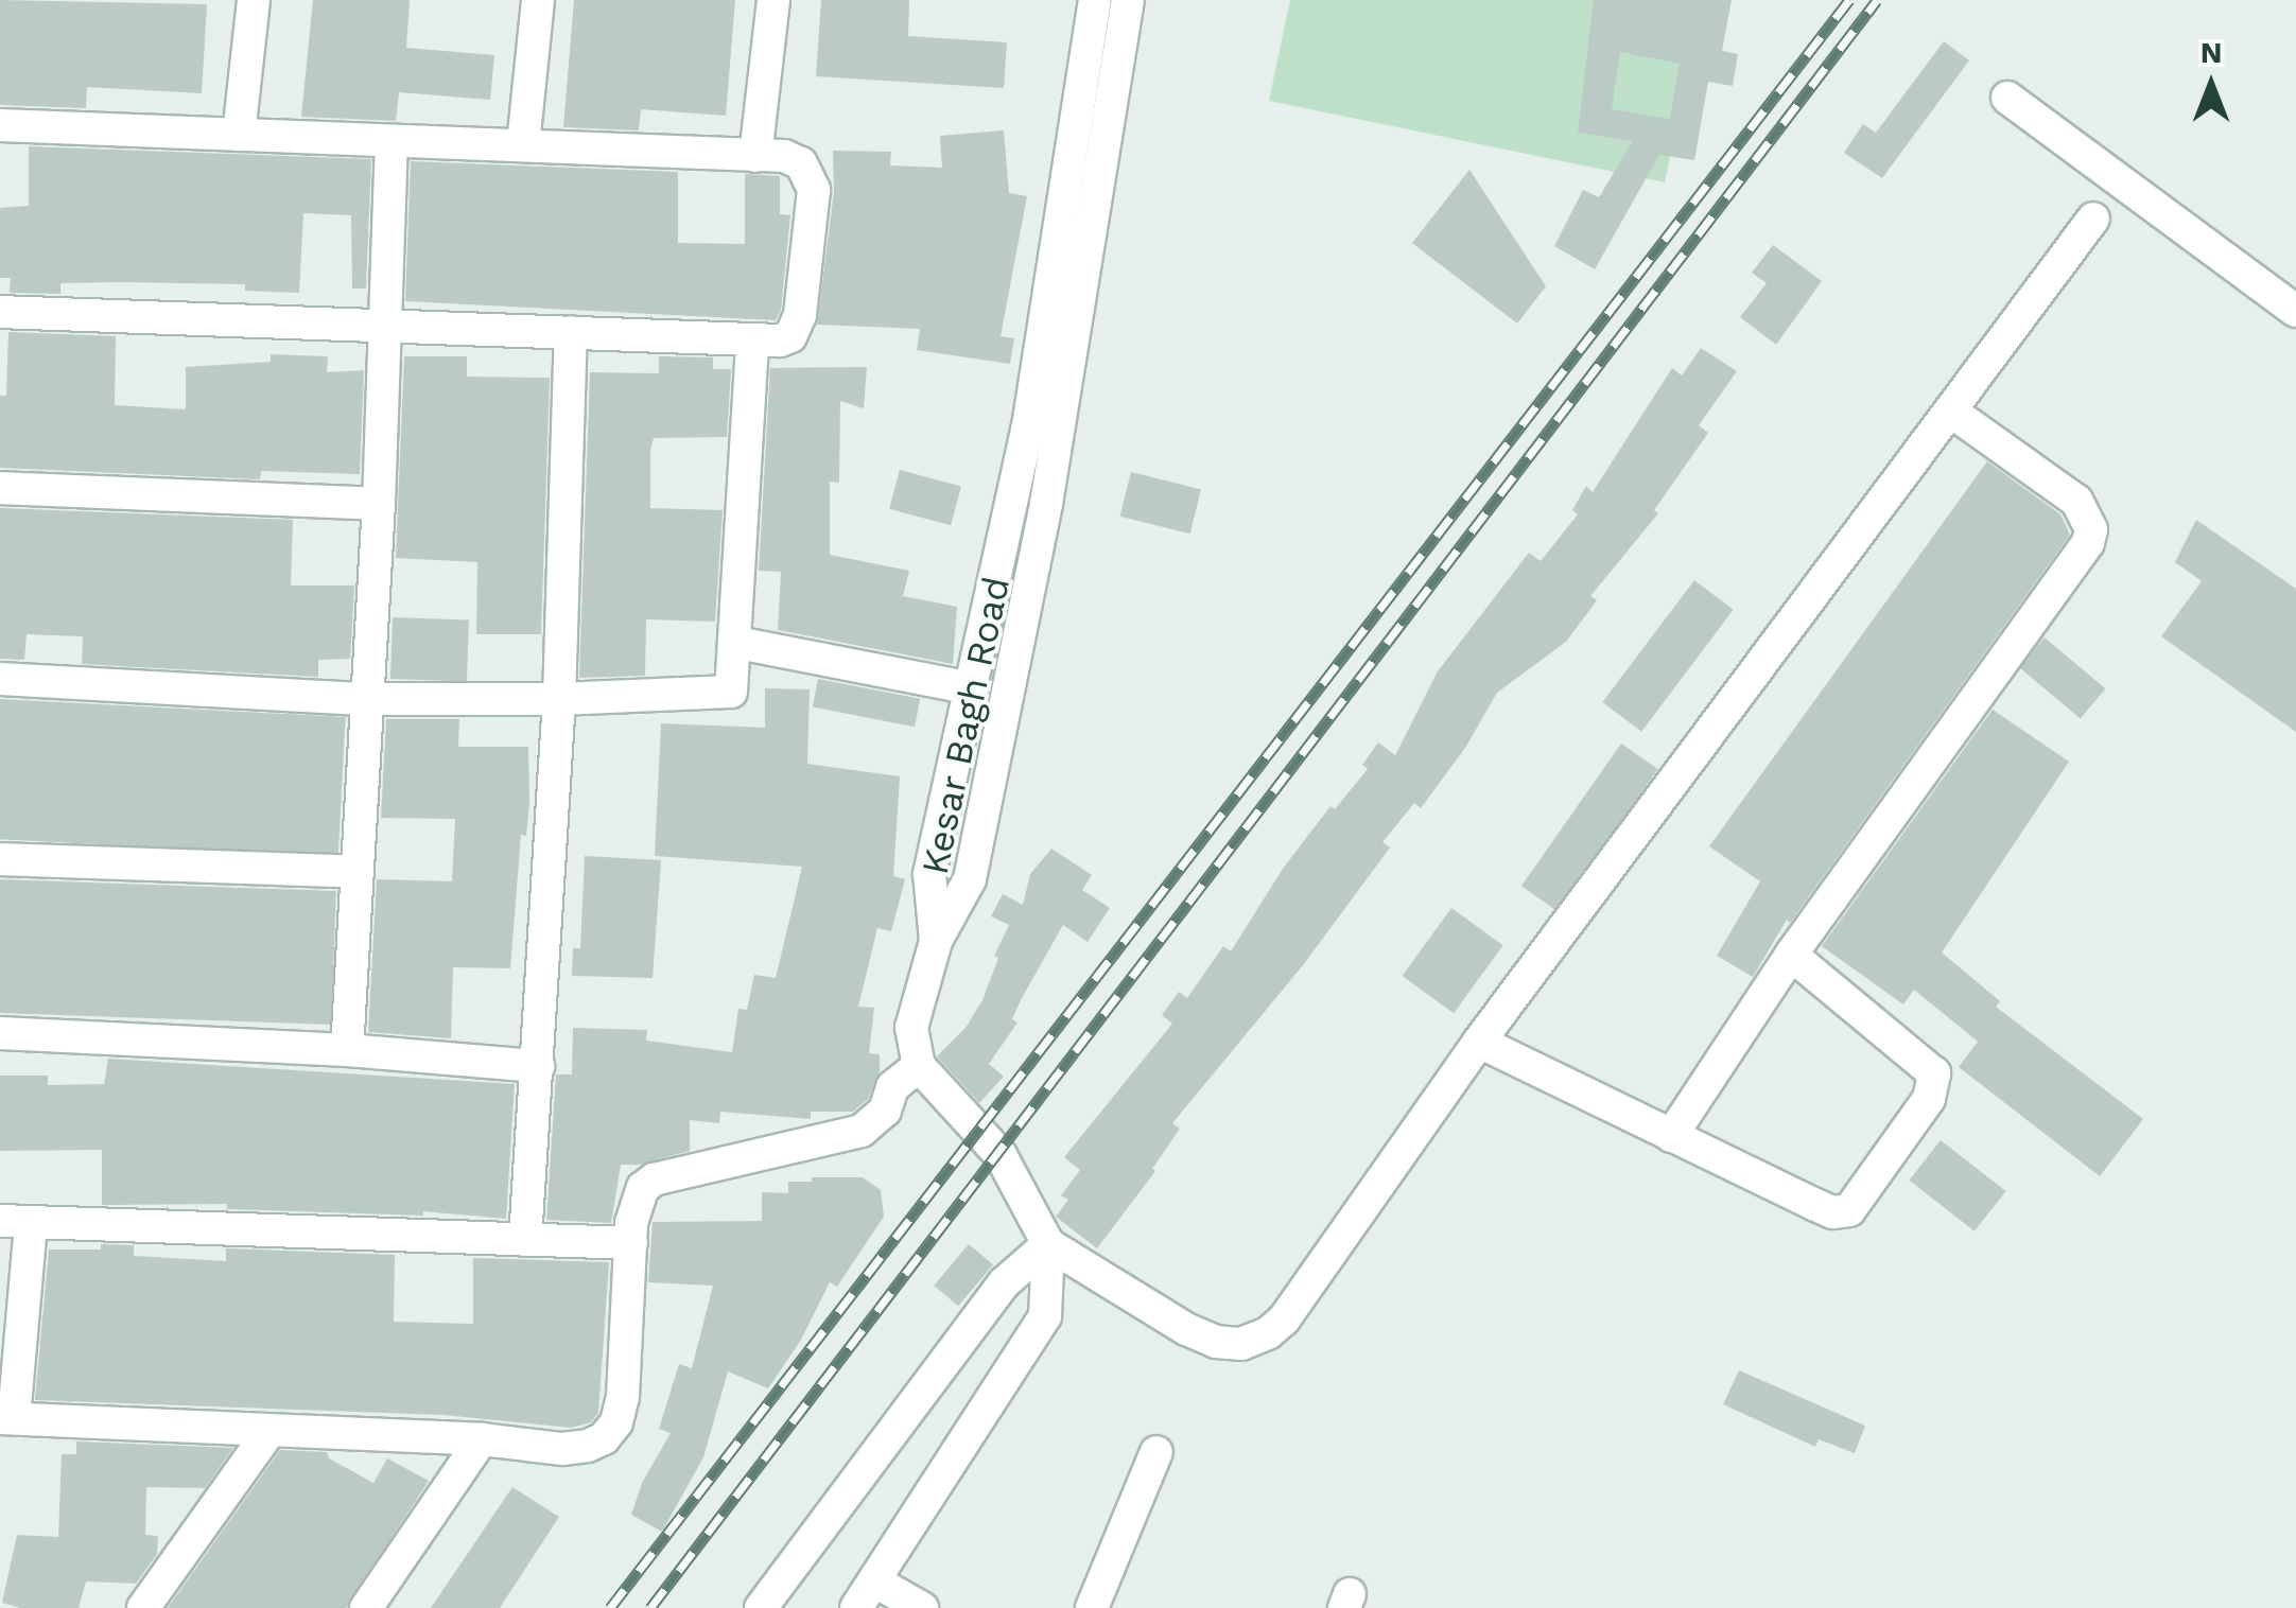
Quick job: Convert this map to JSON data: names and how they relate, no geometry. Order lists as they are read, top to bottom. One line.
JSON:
{"streets":{"street":["Kesar Bagh Road"]},"north":"top"}
